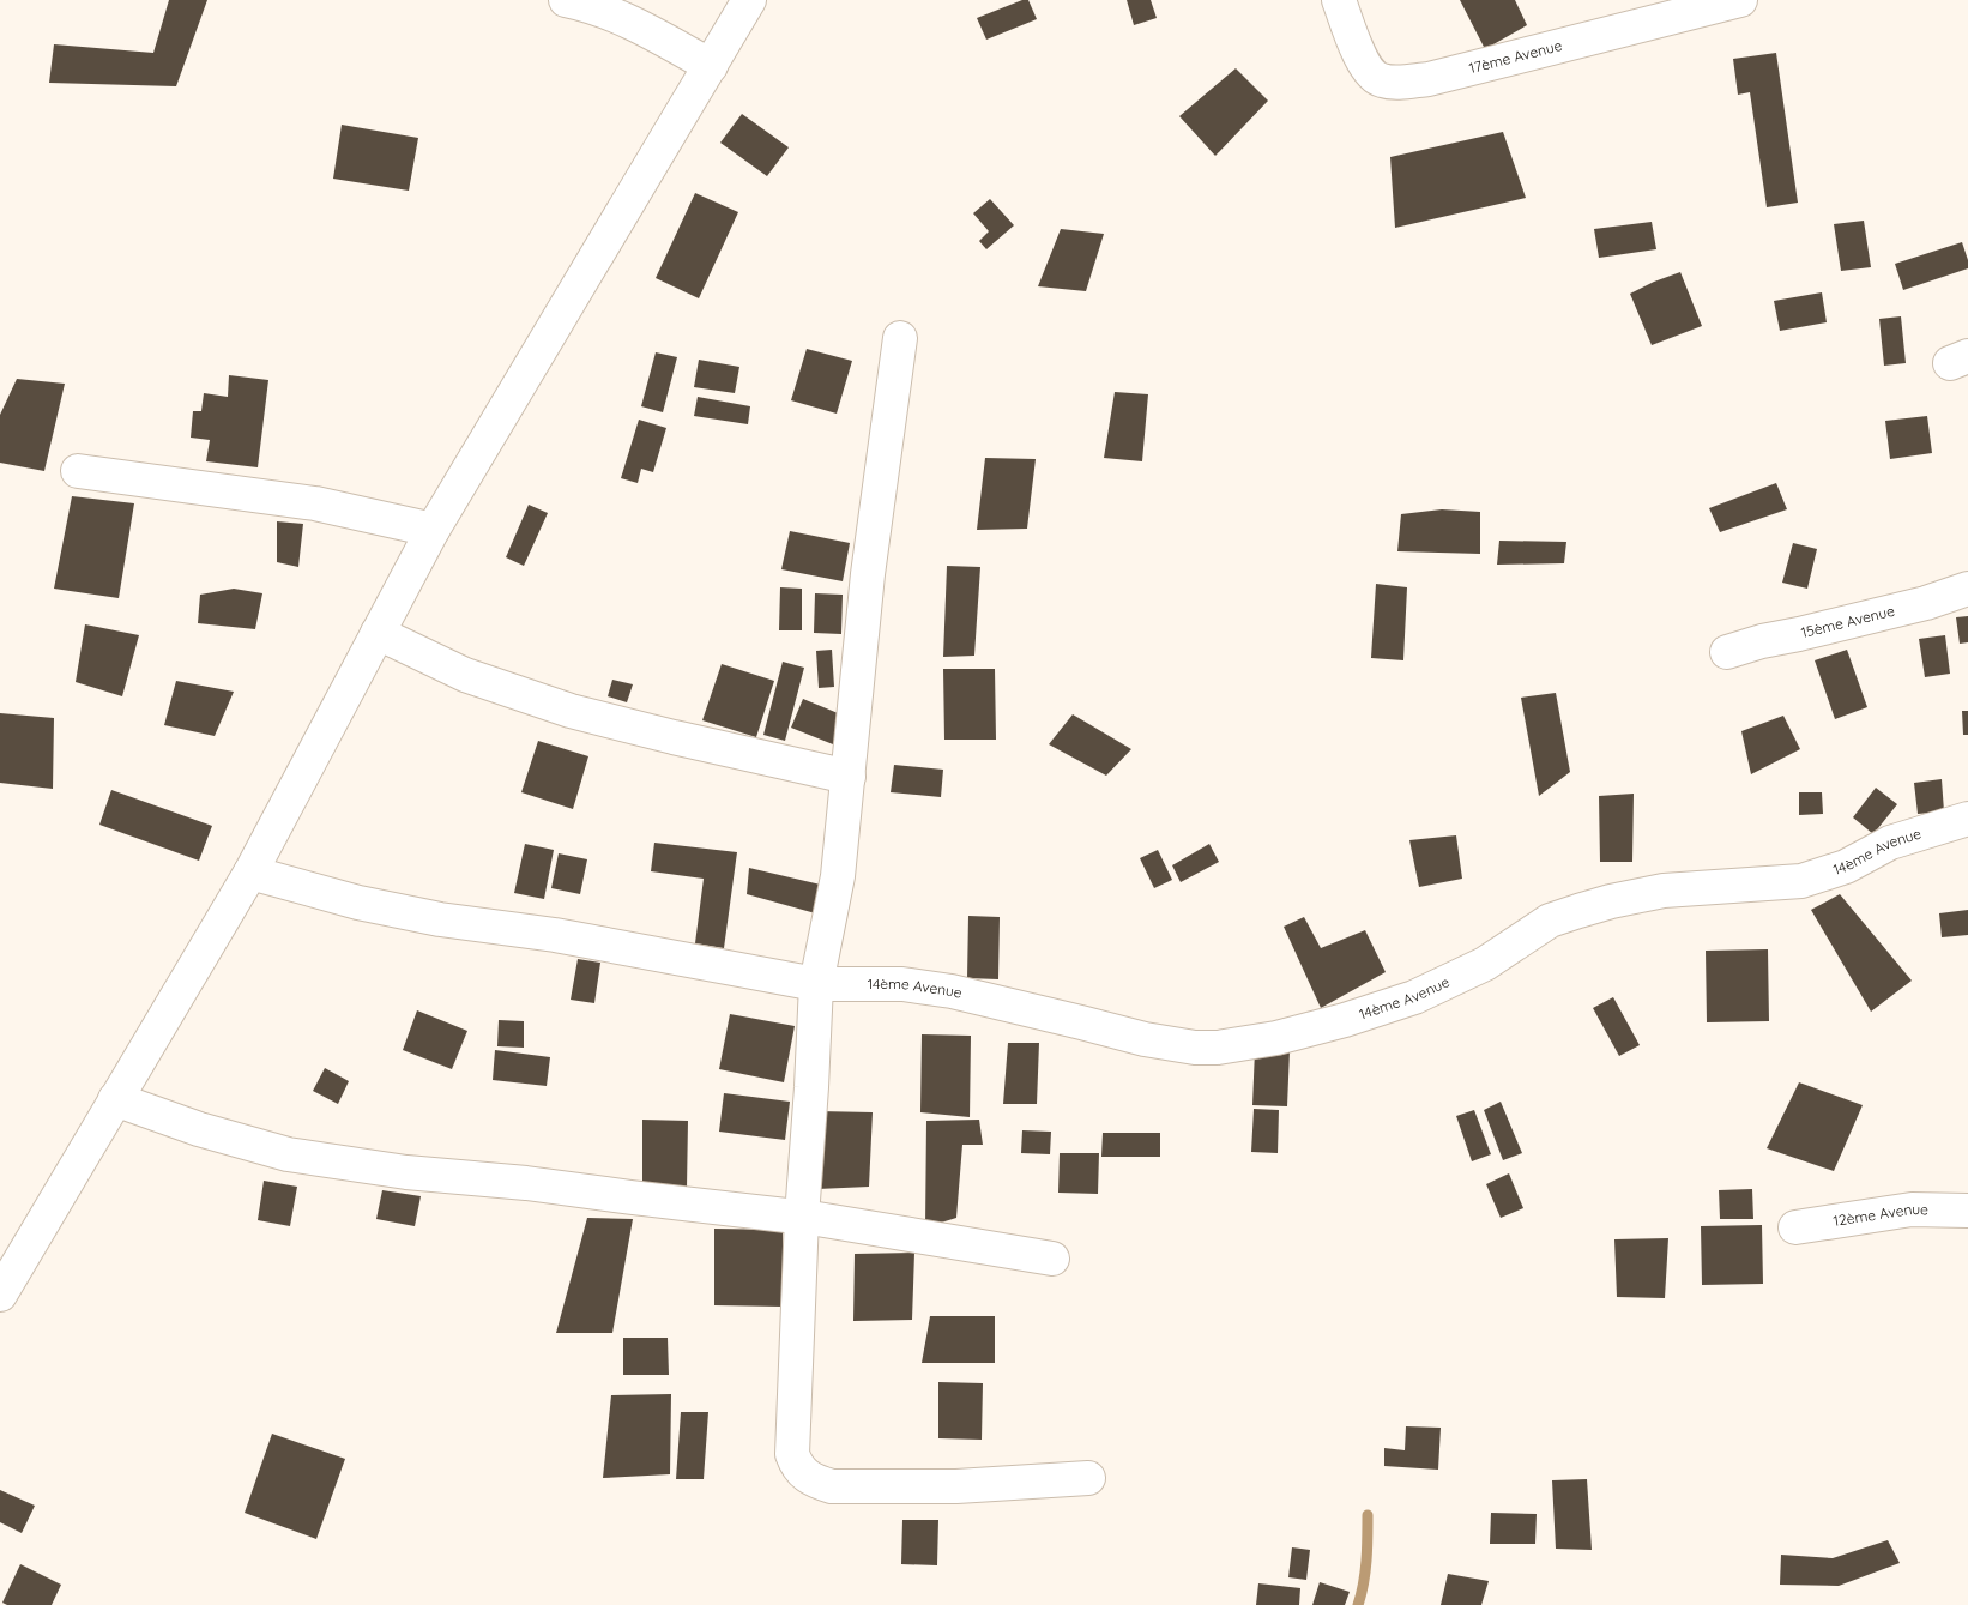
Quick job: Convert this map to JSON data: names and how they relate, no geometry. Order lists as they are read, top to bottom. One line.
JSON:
{"streets":{"street":["17ème Avenue","15ème Avenue","14ème Avenue","12ème Avenue"]}}
